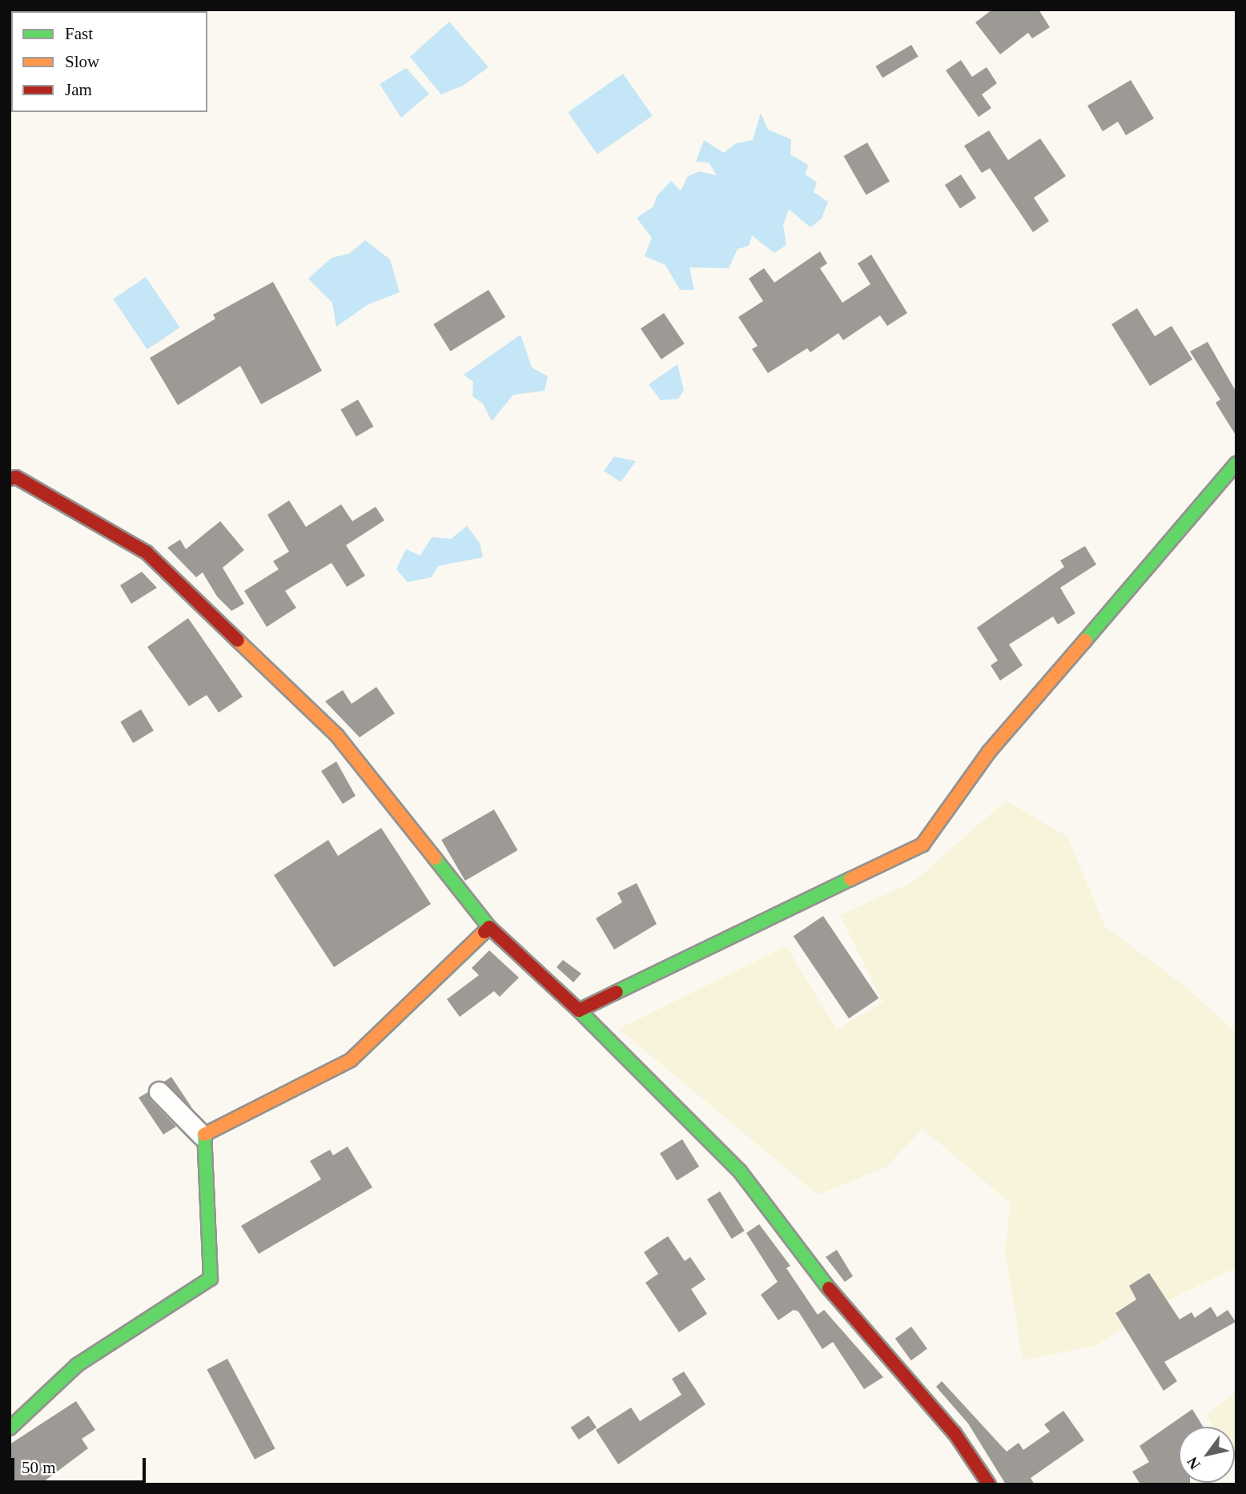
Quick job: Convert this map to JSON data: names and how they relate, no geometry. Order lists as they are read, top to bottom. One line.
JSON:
{"legend":["Fast","Slow","Jam"],"scale_bar":"50 m","north":"bottom left"}
